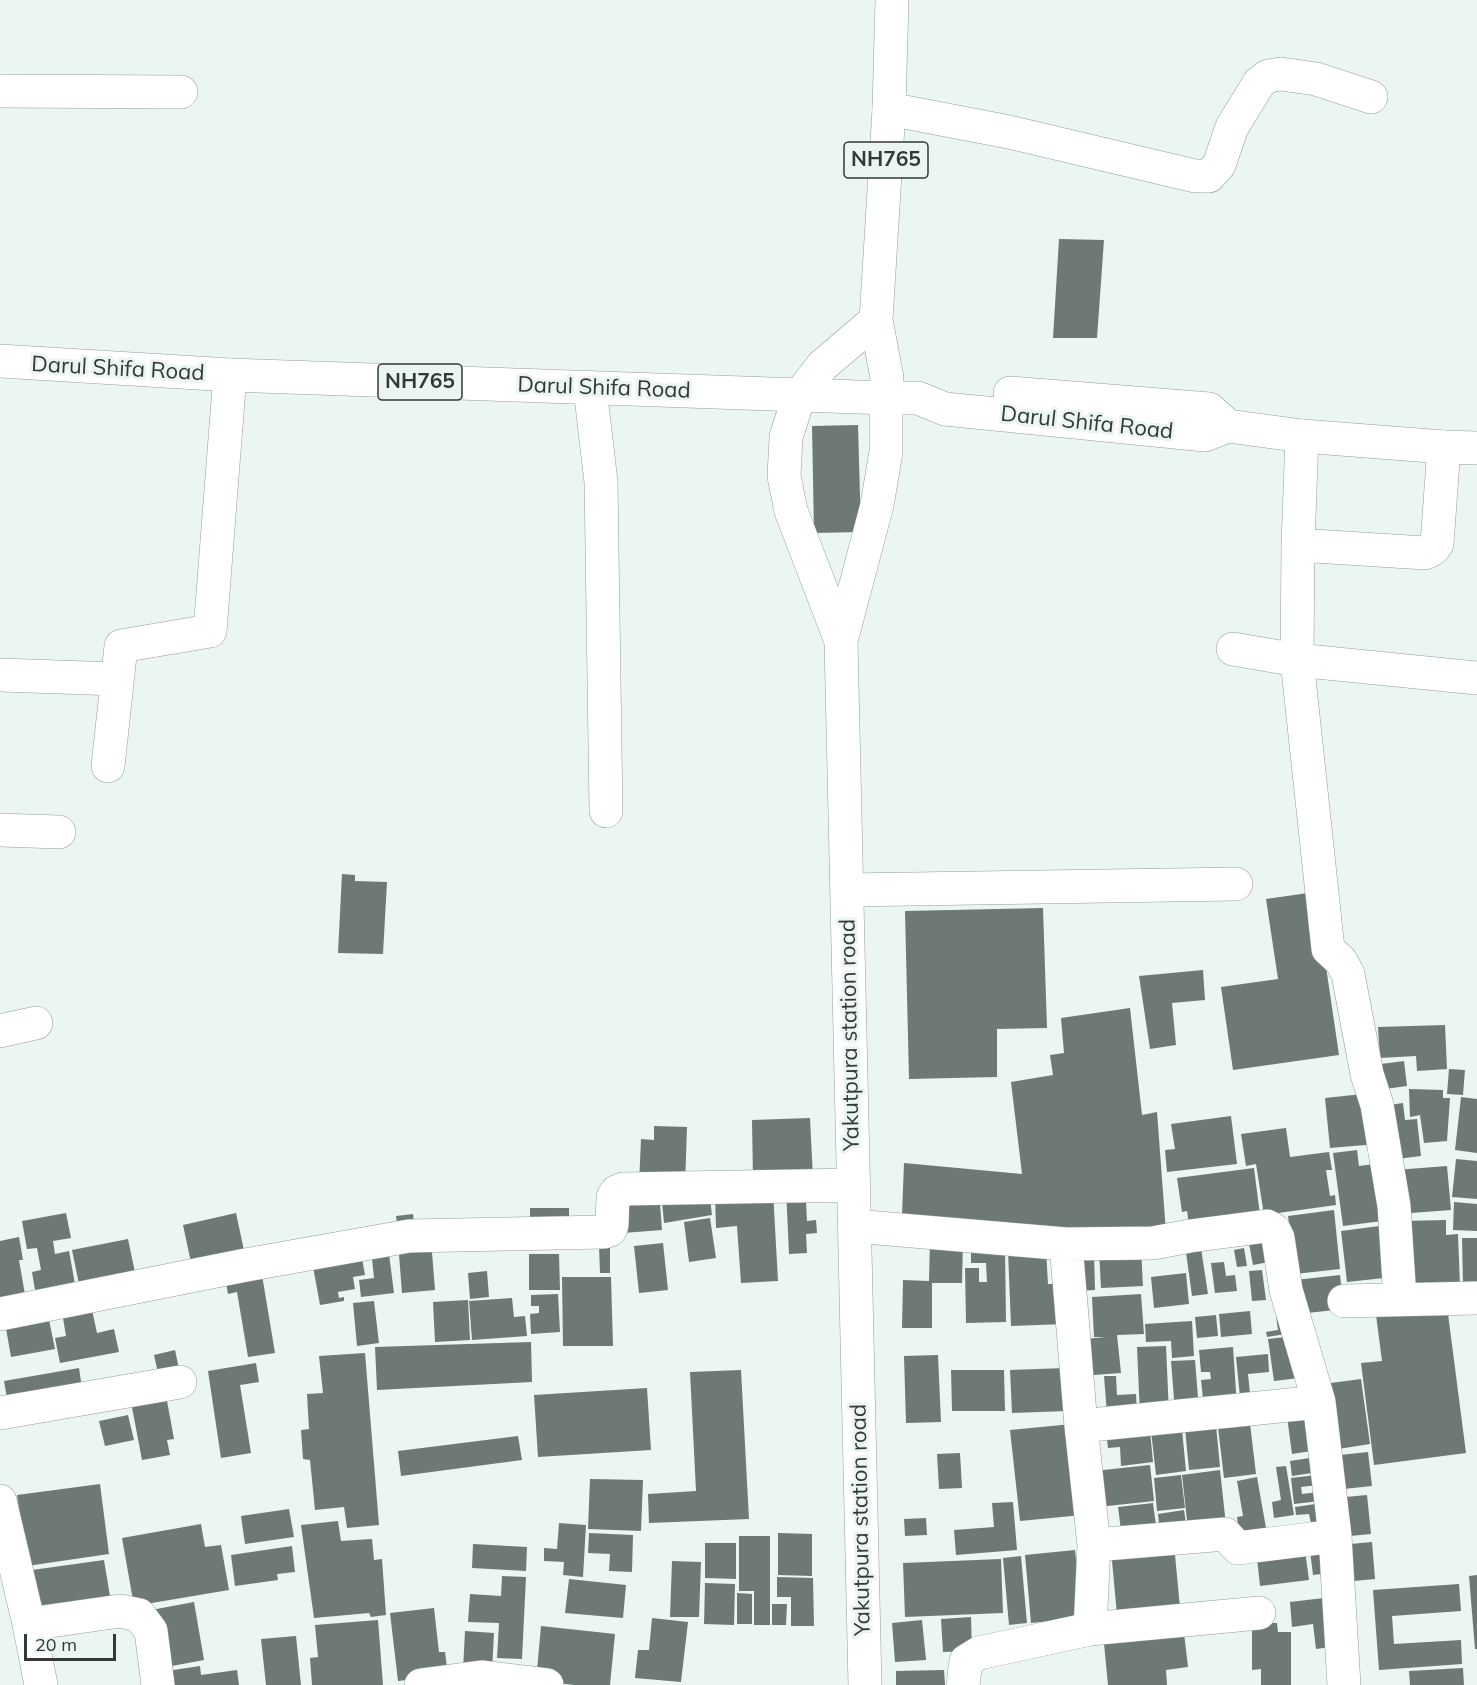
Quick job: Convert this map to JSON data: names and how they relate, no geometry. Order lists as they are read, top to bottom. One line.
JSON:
{"streets":{"main road":["NH765","Darul Shifa Road","Yakutpura station road"]},"crossings":[["NH765","Darul Shifa Road"],["NH765","Yakutpura station road"],["Darul Shifa Road","Yakutpura station road"]],"scale_bar":"20 m"}
